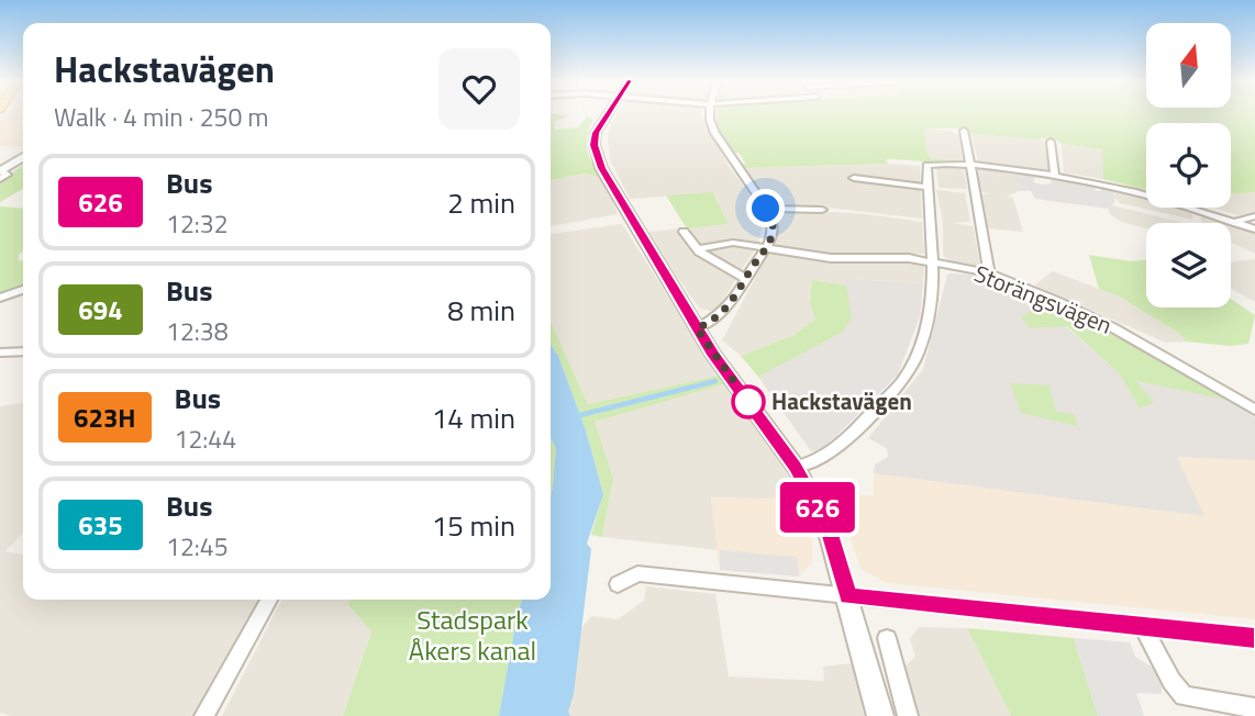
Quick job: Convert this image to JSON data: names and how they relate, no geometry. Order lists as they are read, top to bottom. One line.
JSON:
{"streets":{"street":["Storängsvägen"]},"parks":["Stadspark Åkers kanal"],"places":["Hackstavägen"],"lines":["bus line 626"],"north":"top","page":{"on_map":"626","heading":["Hackstavägen","Walk · 4 min · 250 m"],"list":[{"mark":"626","name":"Bus","note":"12:32","value":"2 min"},{"mark":"694","name":"Bus","note":"12:38","value":"8 min"},{"mark":"623H","name":"Bus","note":"12:44","value":"14 min"},{"mark":"635","name":"Bus","note":"12:45","value":"15 min"}]}}
